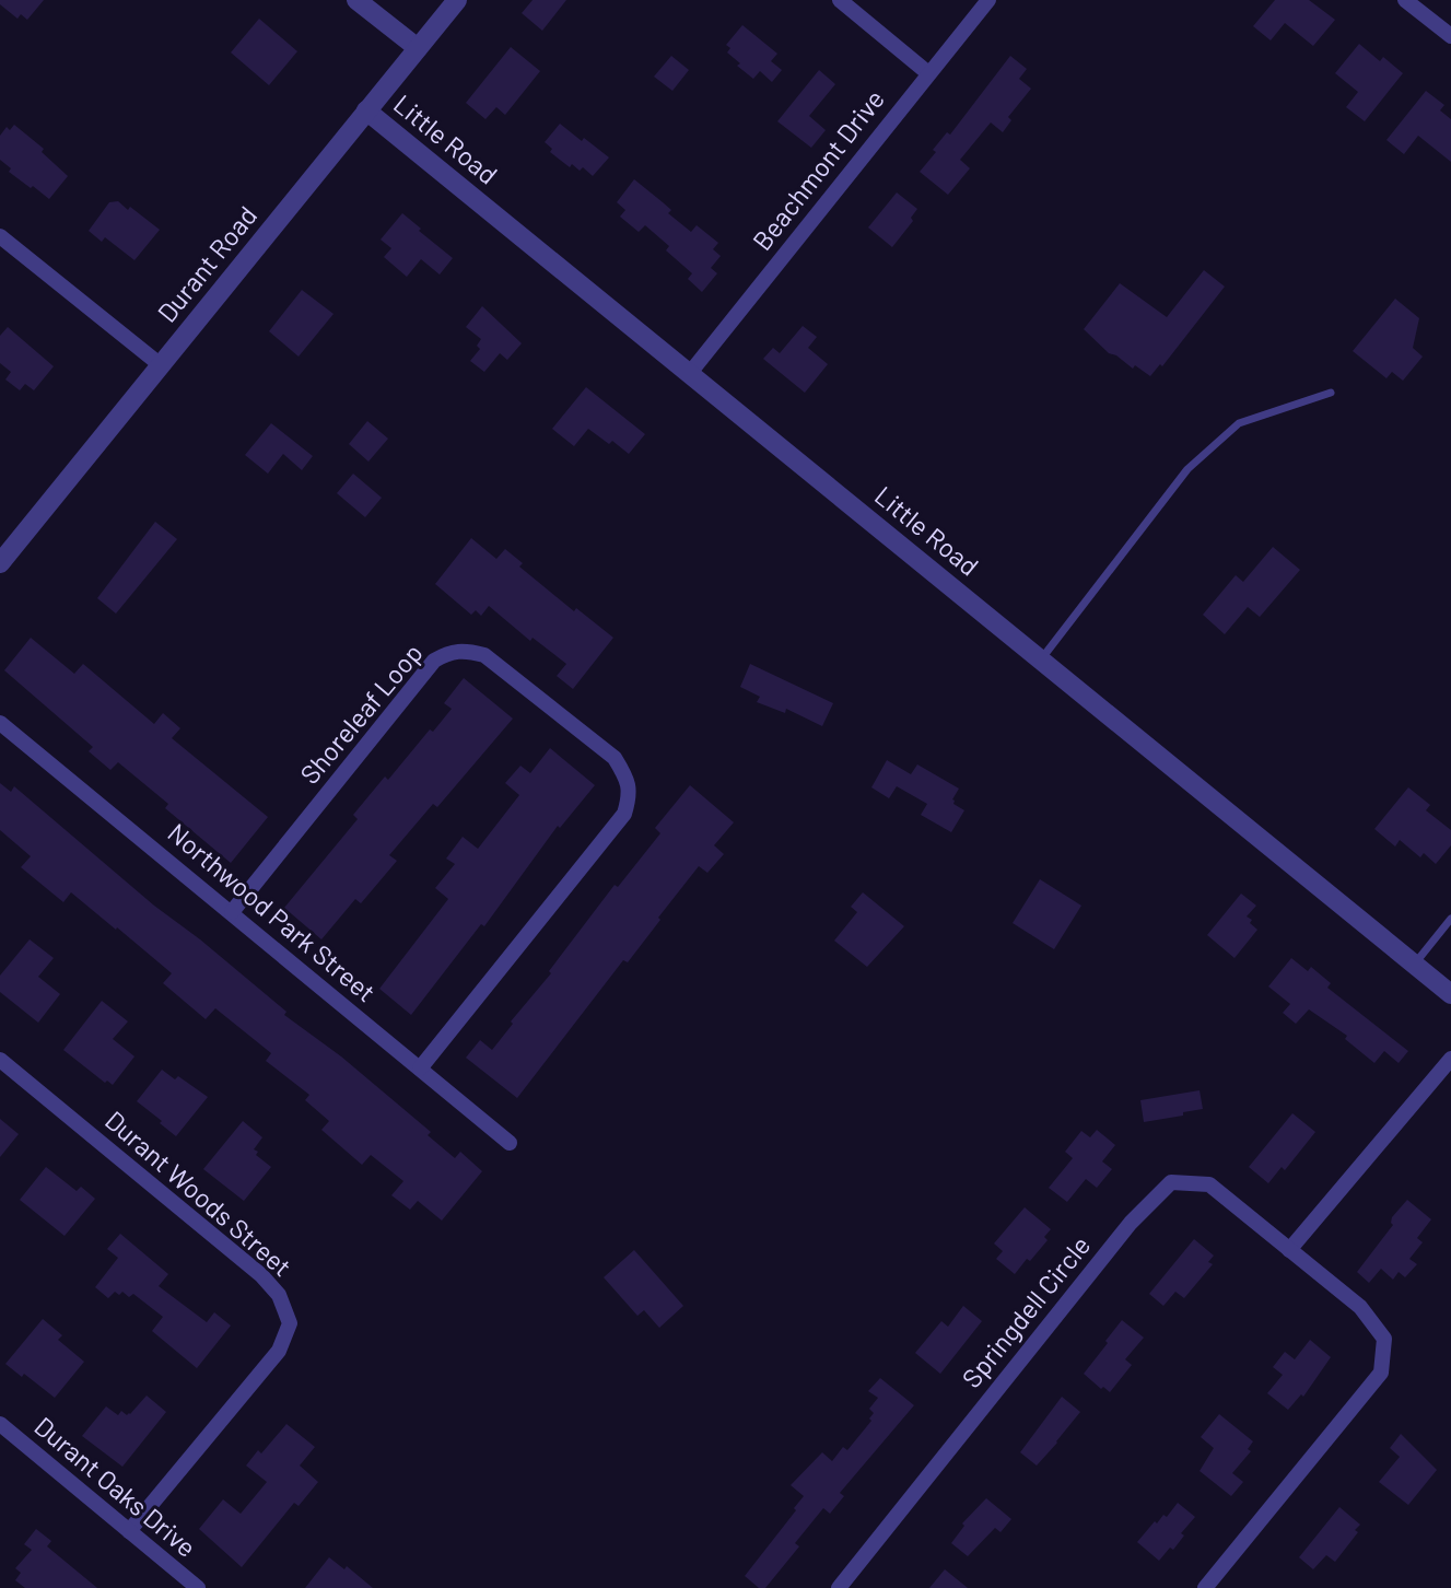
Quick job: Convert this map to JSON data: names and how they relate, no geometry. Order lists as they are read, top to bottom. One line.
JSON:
{"streets":{"street":["Little Road","Beachmont Drive","Durant Road","Shoreleaf Loop","Northwood Park Street","Durant Woods Street","Springdell Circle","Durant Oaks Drive"]},"crossings":[["Little Road","Beachmont Drive"],["Little Road","Durant Road"],["Shoreleaf Loop","Northwood Park Street"],["Durant Woods Street","Durant Oaks Drive"]]}
